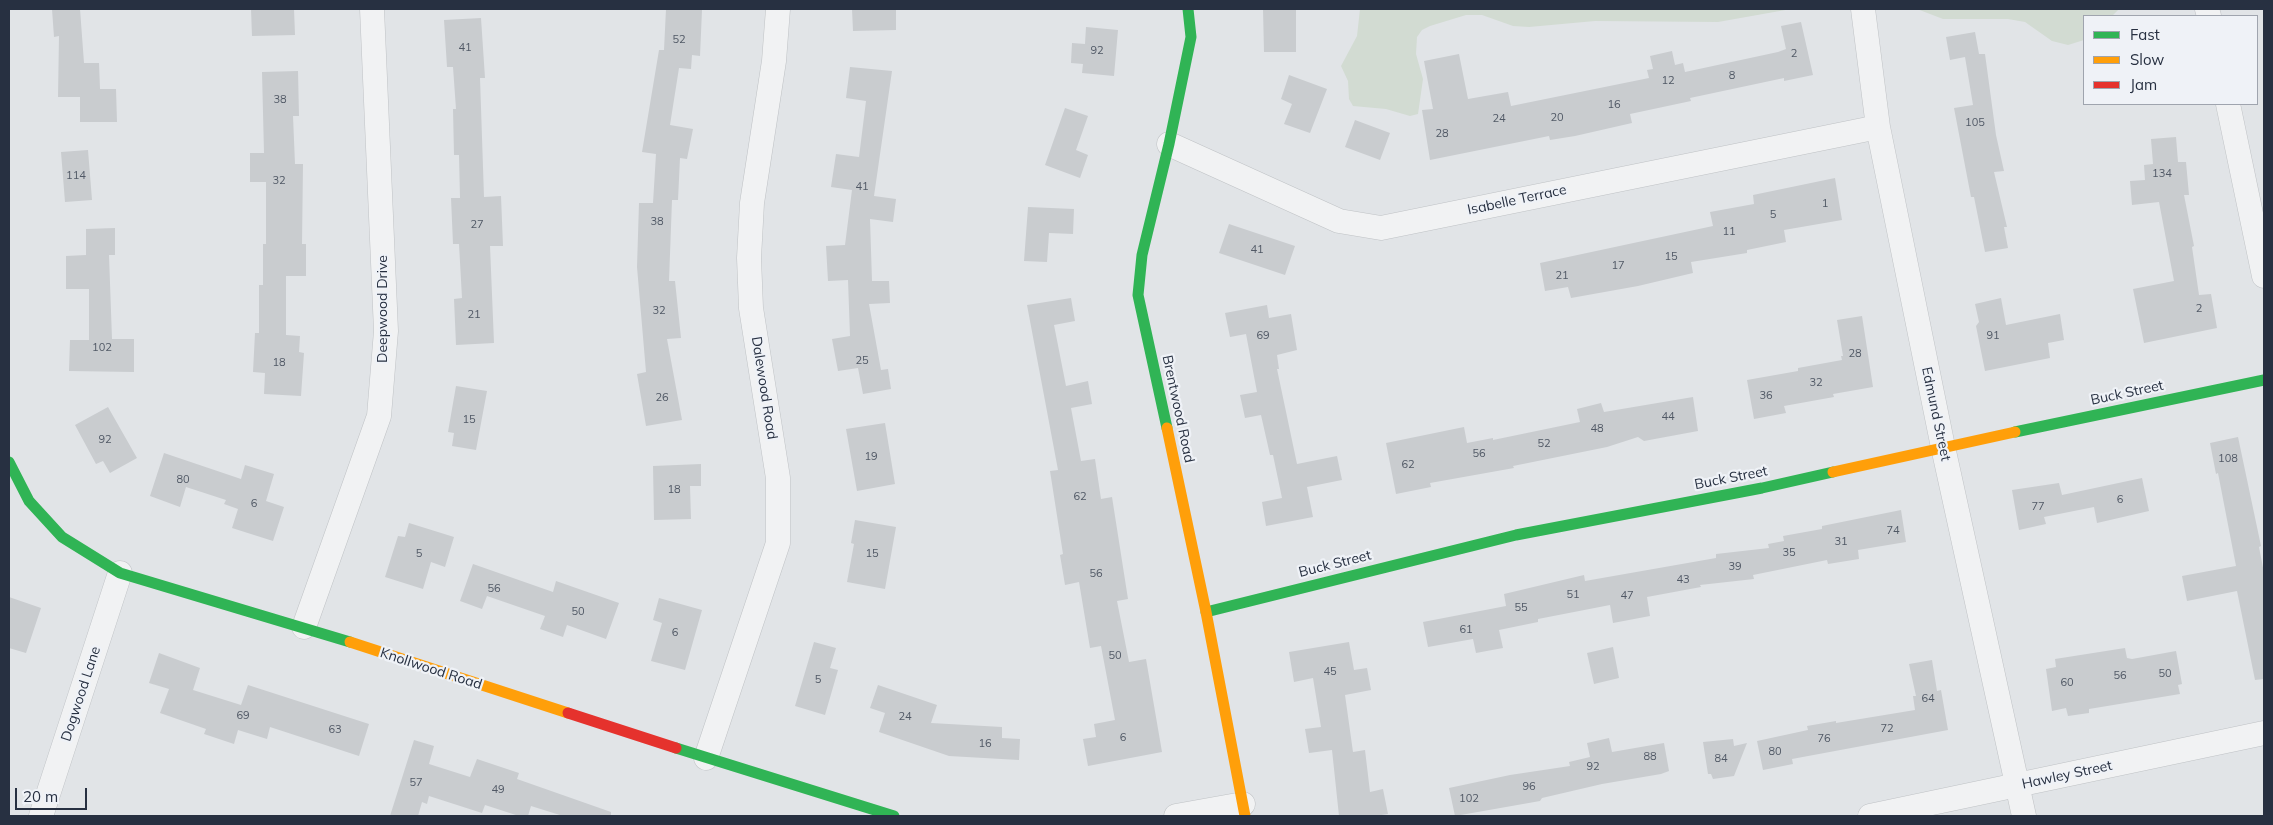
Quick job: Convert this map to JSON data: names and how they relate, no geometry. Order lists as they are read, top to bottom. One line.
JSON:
{"streets":{"street":["Isabelle Terrace","Deepwood Drive","Dalewood Road","Buck Street","Brentwood Road","Edmund Street","Knollwood Road","Dogwood Lane","Hawley Street"]},"crossings":[["Isabelle Terrace","Brentwood Road"],["Isabelle Terrace","Edmund Street"],["Deepwood Drive","Knollwood Road"],["Dalewood Road","Knollwood Road"],["Buck Street","Brentwood Road"],["Buck Street","Edmund Street"],["Edmund Street","Hawley Street"],["Knollwood Road","Dogwood Lane"]],"house_numbers":["52","41","92","2","8","12","38","16","20","24","105","28","134","114","32","41","1","5","38","27","11","41","15","17","21","2","32","21","69","91","102","28","25","18","32","36","26","44","15","48","92","52","56","19","108","62","80","18","62","6","6","77","74","31","35","5","15","39","56","43","56","51","47","55","50","61","6","50","45","50","56","5","60","64","69","24","72","63","6","76","16","80","88","84","92","57","96","49","102"],"legend":["Fast","Slow","Jam"],"scale_bar":"20 m"}
